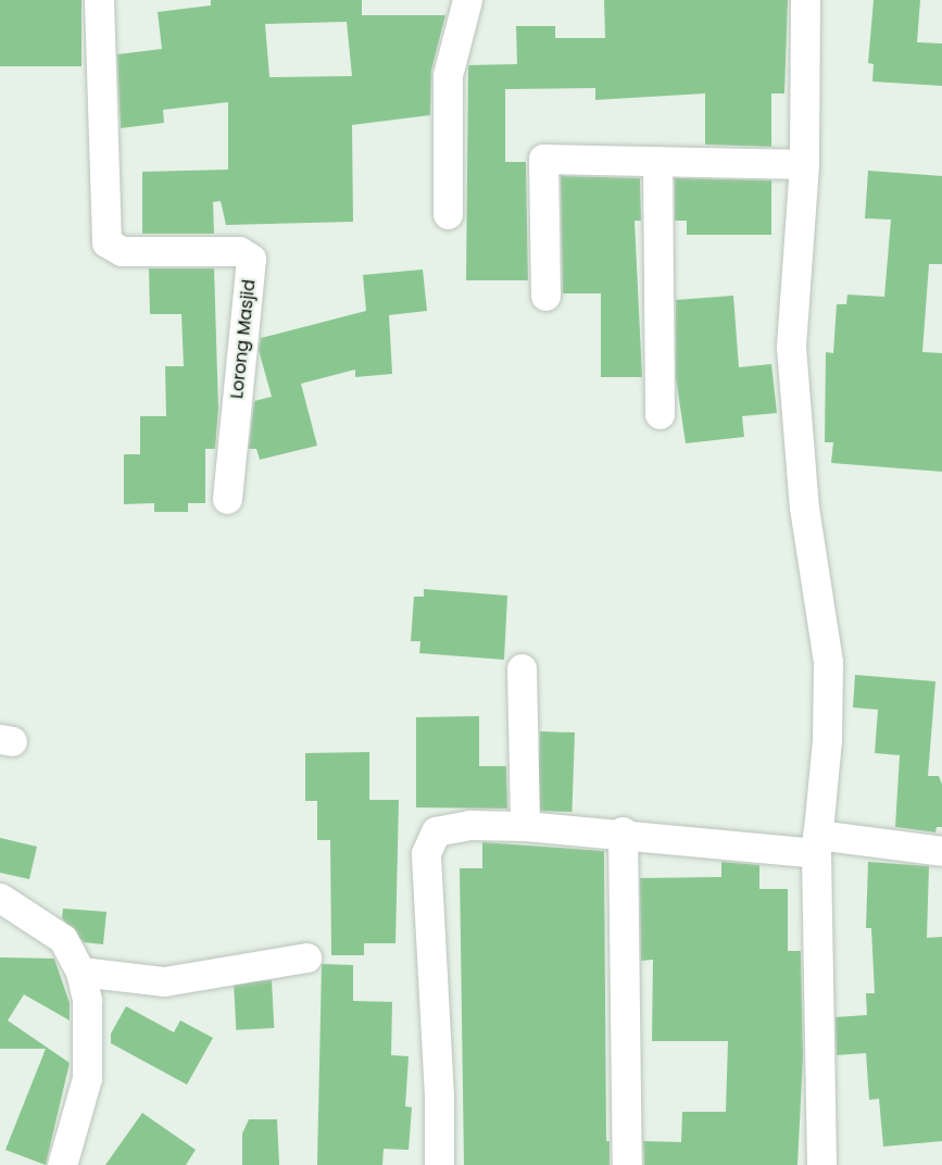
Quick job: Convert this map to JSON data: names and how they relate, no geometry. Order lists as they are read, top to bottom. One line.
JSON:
{"streets":{"street":["Lorong Masjid"]}}
